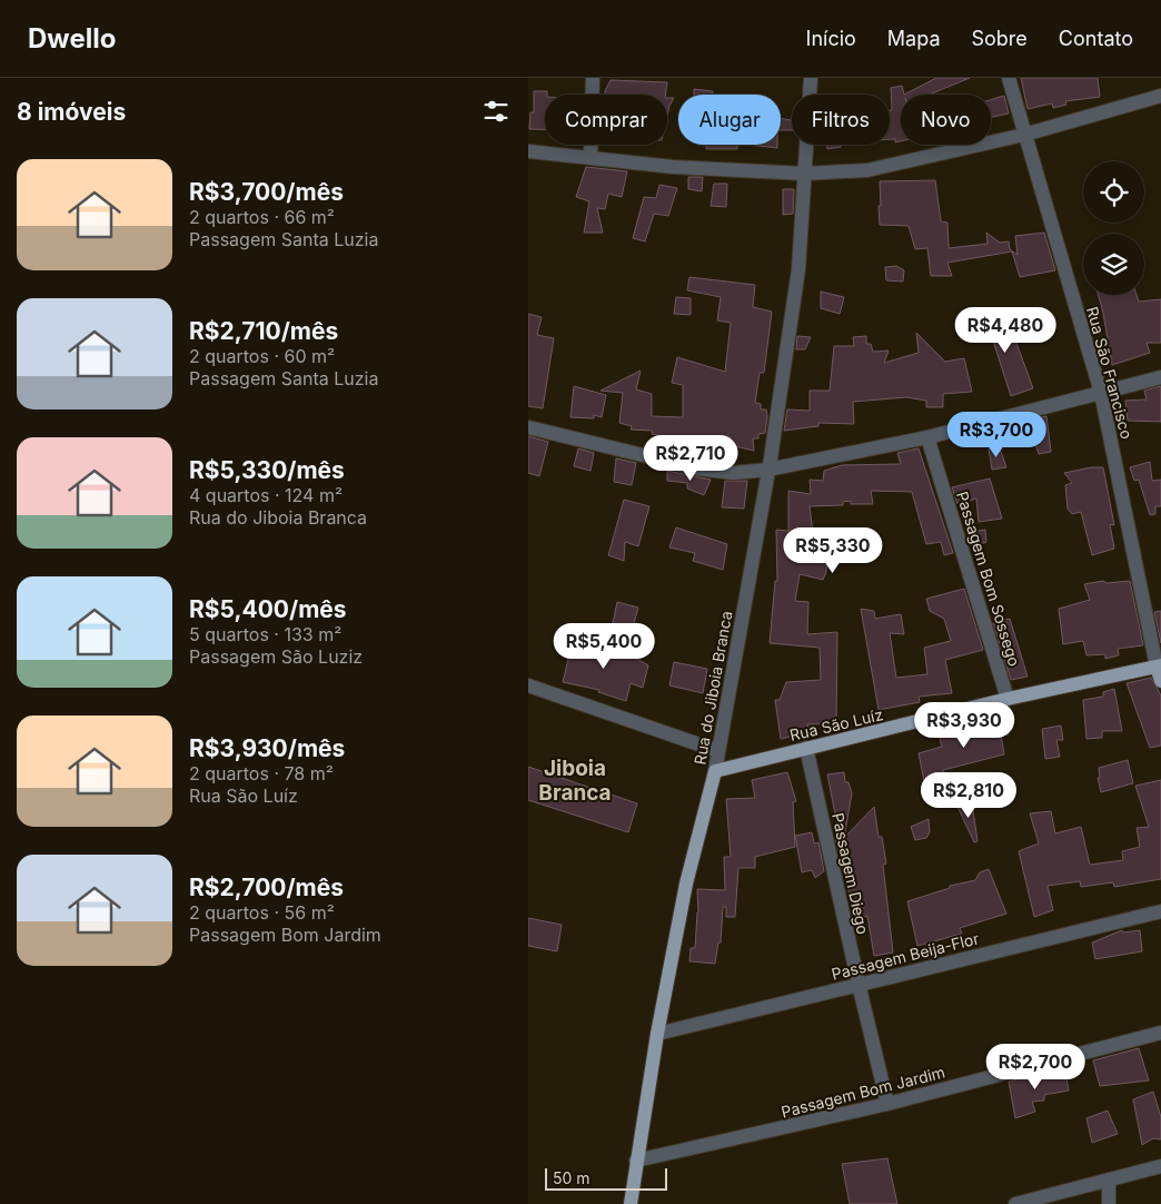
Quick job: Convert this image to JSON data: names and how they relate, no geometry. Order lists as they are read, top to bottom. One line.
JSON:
{"streets":{"main road":["Rua São Francisco","Rua do Jiboia Branca","Rua São Luíz"],"street":["Passagem Bom Sossego","Passagem Diego","Passagem Beija-Flor","Passagem Bom Jardim"]},"crossings":[["Rua São Francisco","Rua São Luíz"],["Passagem Bom Sossego","Rua São Luíz"],["Rua do Jiboia Branca","Rua São Luíz"],["Rua do Jiboia Branca","Passagem Beija-Flor"],["Rua do Jiboia Branca","Passagem Bom Jardim"],["Rua São Luíz","Passagem Diego"],["Passagem Diego","Passagem Beija-Flor"],["Passagem Diego","Passagem Bom Jardim"]],"districts":["Jiboia Branca"],"scale_bar":"50 m","page":{"header":"Dwello","nav":["Início","Mapa","Sobre","Contato"],"heading":"8 imóveis","chip":["Comprar","Alugar","Filtros","Novo"],"list":[{"name":"R$3,700/mês","note":"2 quartos · 66 m² · Passagem Santa Luzia"},{"name":"R$2,710/mês","note":"2 quartos · 60 m² · Passagem Santa Luzia"},{"name":"R$5,330/mês","note":"4 quartos · 124 m² · Rua do Jiboia Branca"},{"name":"R$5,400/mês","note":"5 quartos · 133 m² · Passagem São Luziz"},{"name":"R$3,930/mês","note":"2 quartos · 78 m² · Rua São Luíz"},{"name":"R$2,700/mês","note":"2 quartos · 56 m² · Passagem Bom Jardim"}],"price":["R$4,480","R$3,700","R$2,710","R$5,330","R$5,400","R$3,930","R$2,810","R$2,700"],"scale":"50 m"}}
